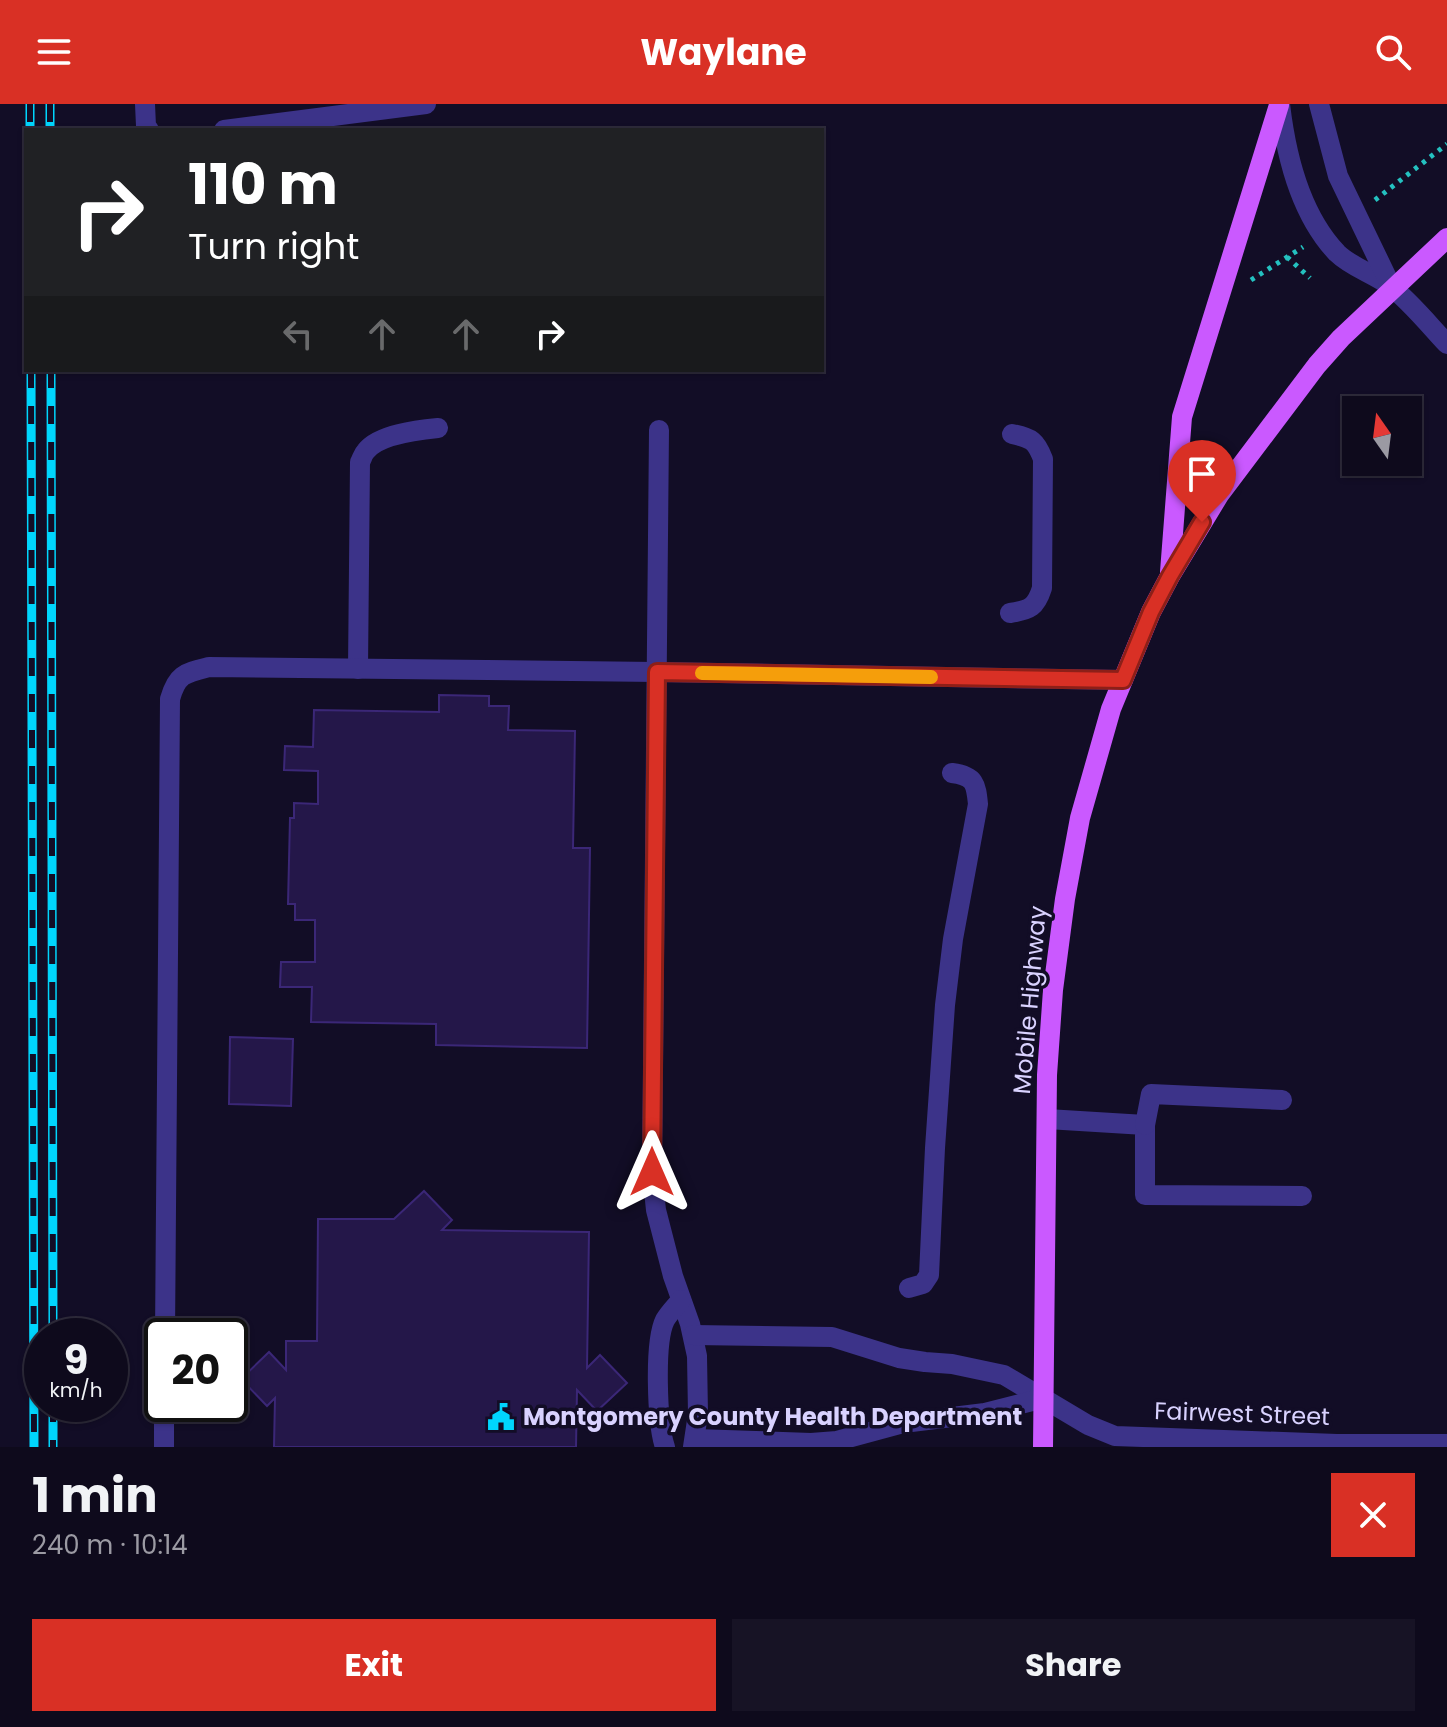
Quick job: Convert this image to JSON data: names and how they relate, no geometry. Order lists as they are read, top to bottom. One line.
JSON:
{"streets":{"main road":["Mobile Highway"],"street":["Fairwest Street"]},"crossings":[["Mobile Highway","Fairwest Street"]],"places":{"public building":["Montgomery County Health Department"]},"north":"top","page":{"header":"Waylane","turn":["110 m","Turn right"],"speed":"9 km/h","limit":"20","heading":["1 min","240 m · 10:14"],"buttons":["Exit","Share"]}}
